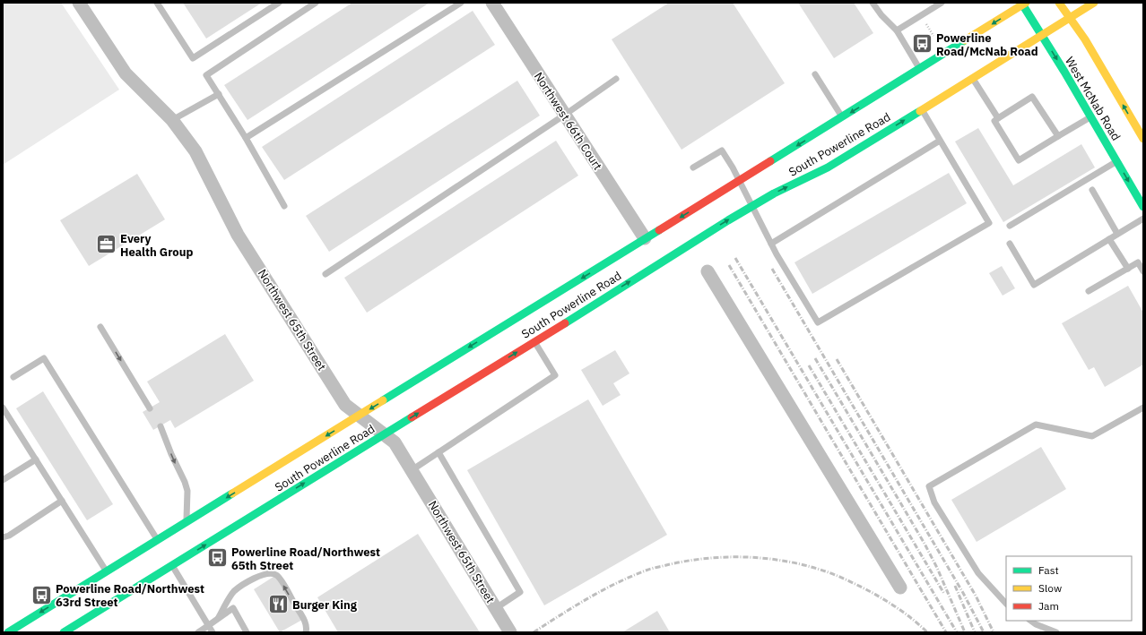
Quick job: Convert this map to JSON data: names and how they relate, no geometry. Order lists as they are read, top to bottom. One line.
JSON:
{"streets":{"main road":["West McNab Road","South Powerline Road"],"street":["Northwest 66th Court","Northwest 65th Street"]},"crossings":[["West McNab Road","South Powerline Road"],["Northwest 66th Court","South Powerline Road"],["South Powerline Road","Northwest 65th Street"]],"places":{"bus stop":["Powerline Road/McNab Road","Powerline Road/Northwest 65th Street","Powerline Road/Northwest 63rd Street"],"office":["Every Health Group"],"restaurant":["Burger King"]},"legend":["Fast","Slow","Jam"]}
